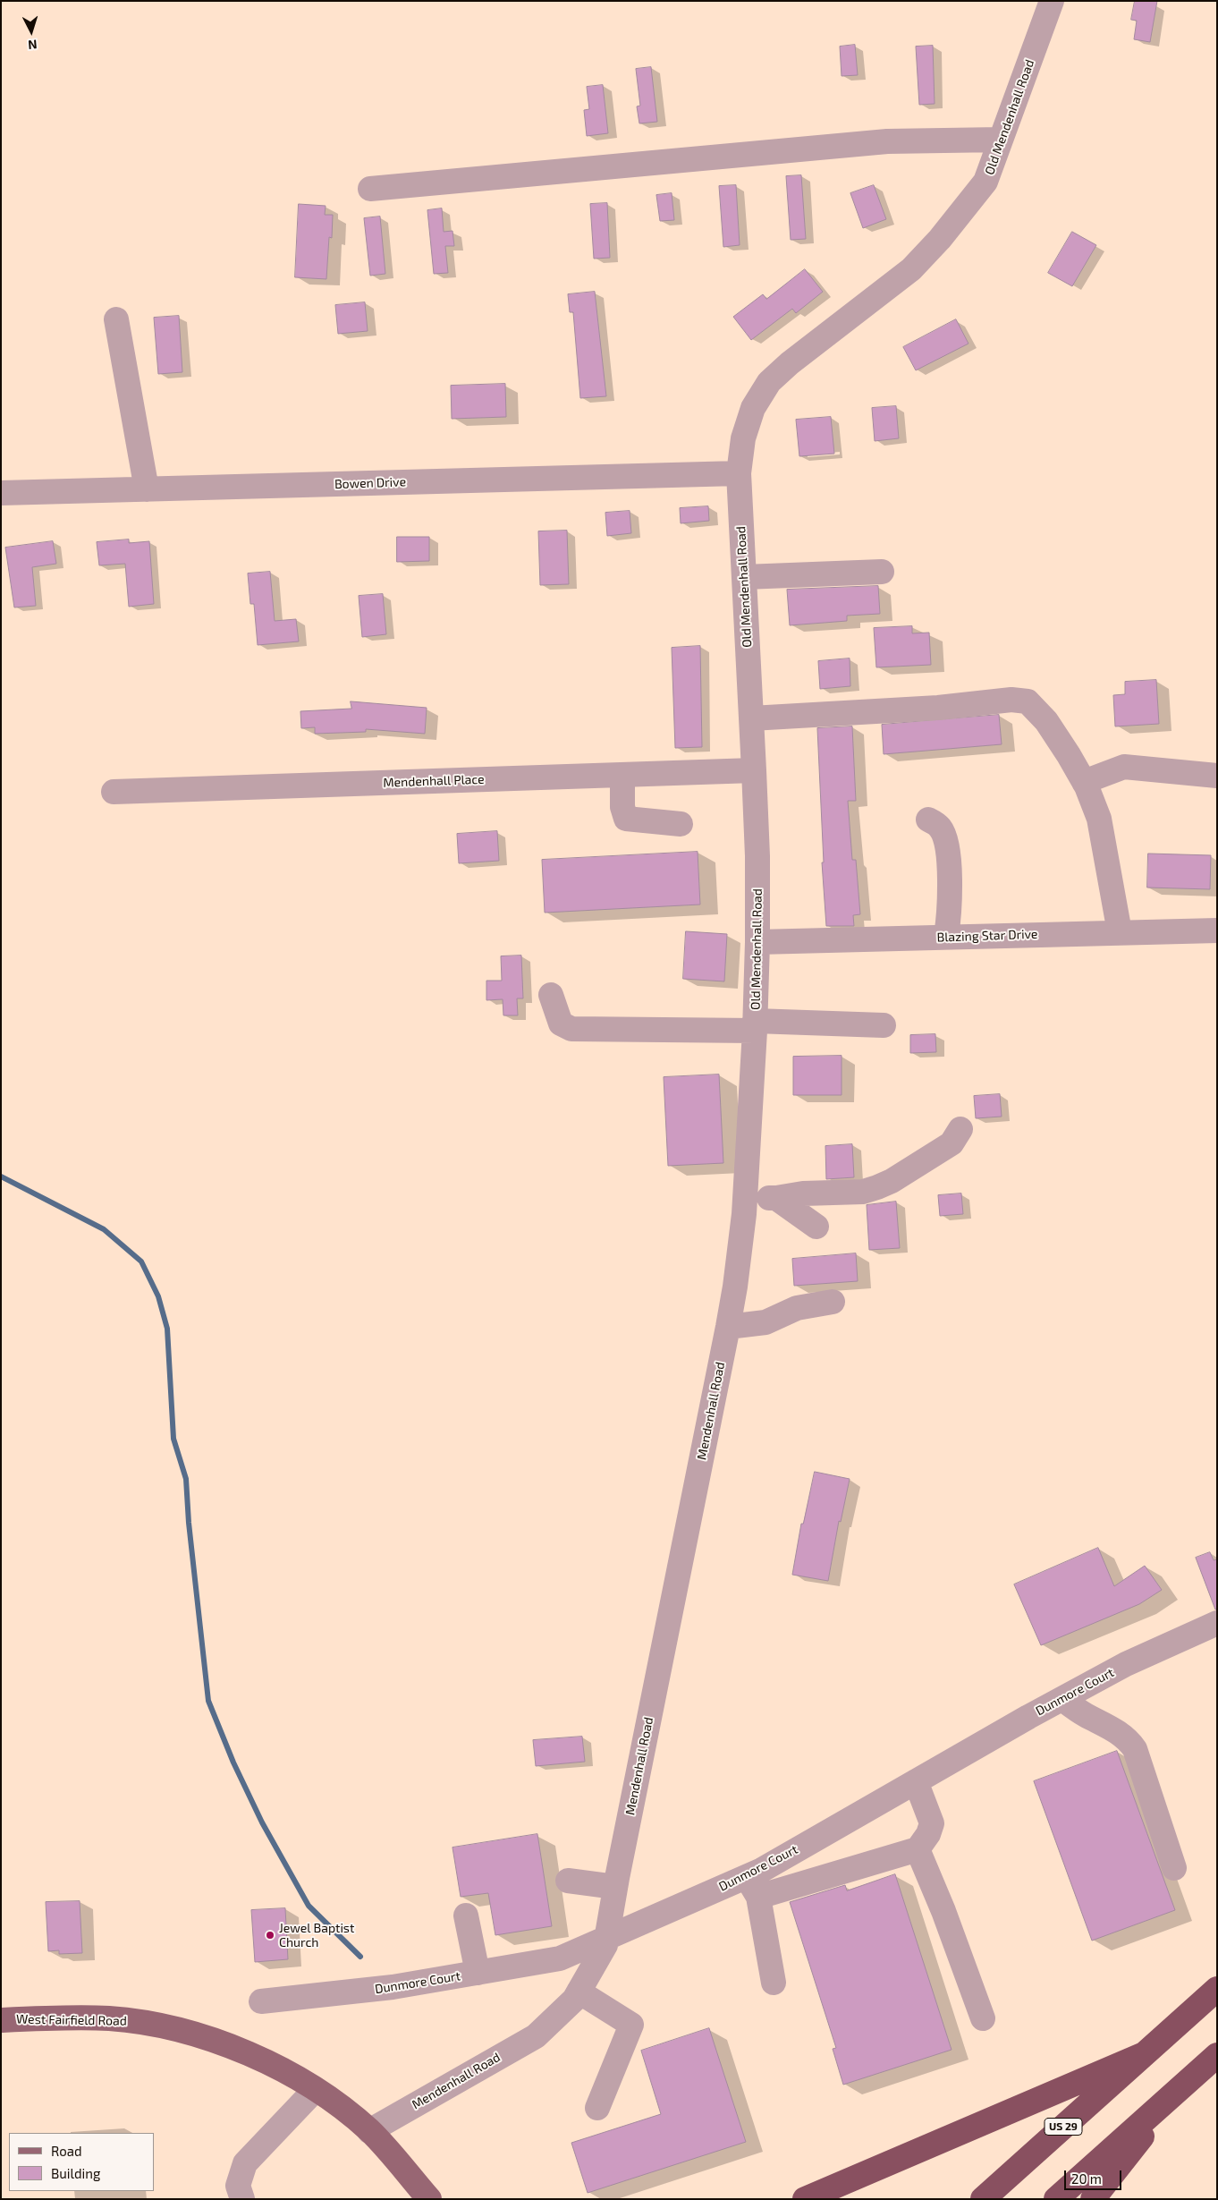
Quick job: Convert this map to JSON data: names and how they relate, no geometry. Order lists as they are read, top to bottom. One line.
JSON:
{"streets":{"highway":["US 29"],"main road":["West Fairfield Road"],"street":["Old Mendenhall Road","Bowen Drive","Mendenhall Place","Blazing Star Drive","Mendenhall Road","Dunmore Court"]},"crossings":[["Old Mendenhall Road","Bowen Drive"],["Old Mendenhall Road","Mendenhall Place"],["Old Mendenhall Road","Blazing Star Drive"],["Old Mendenhall Road","Mendenhall Road"],["Mendenhall Road","Dunmore Court"],["Mendenhall Road","West Fairfield Road"]],"places":["Jewel Baptist Church"],"legend":["Road","Building"],"scale_bar":"20 m","north":"bottom"}
